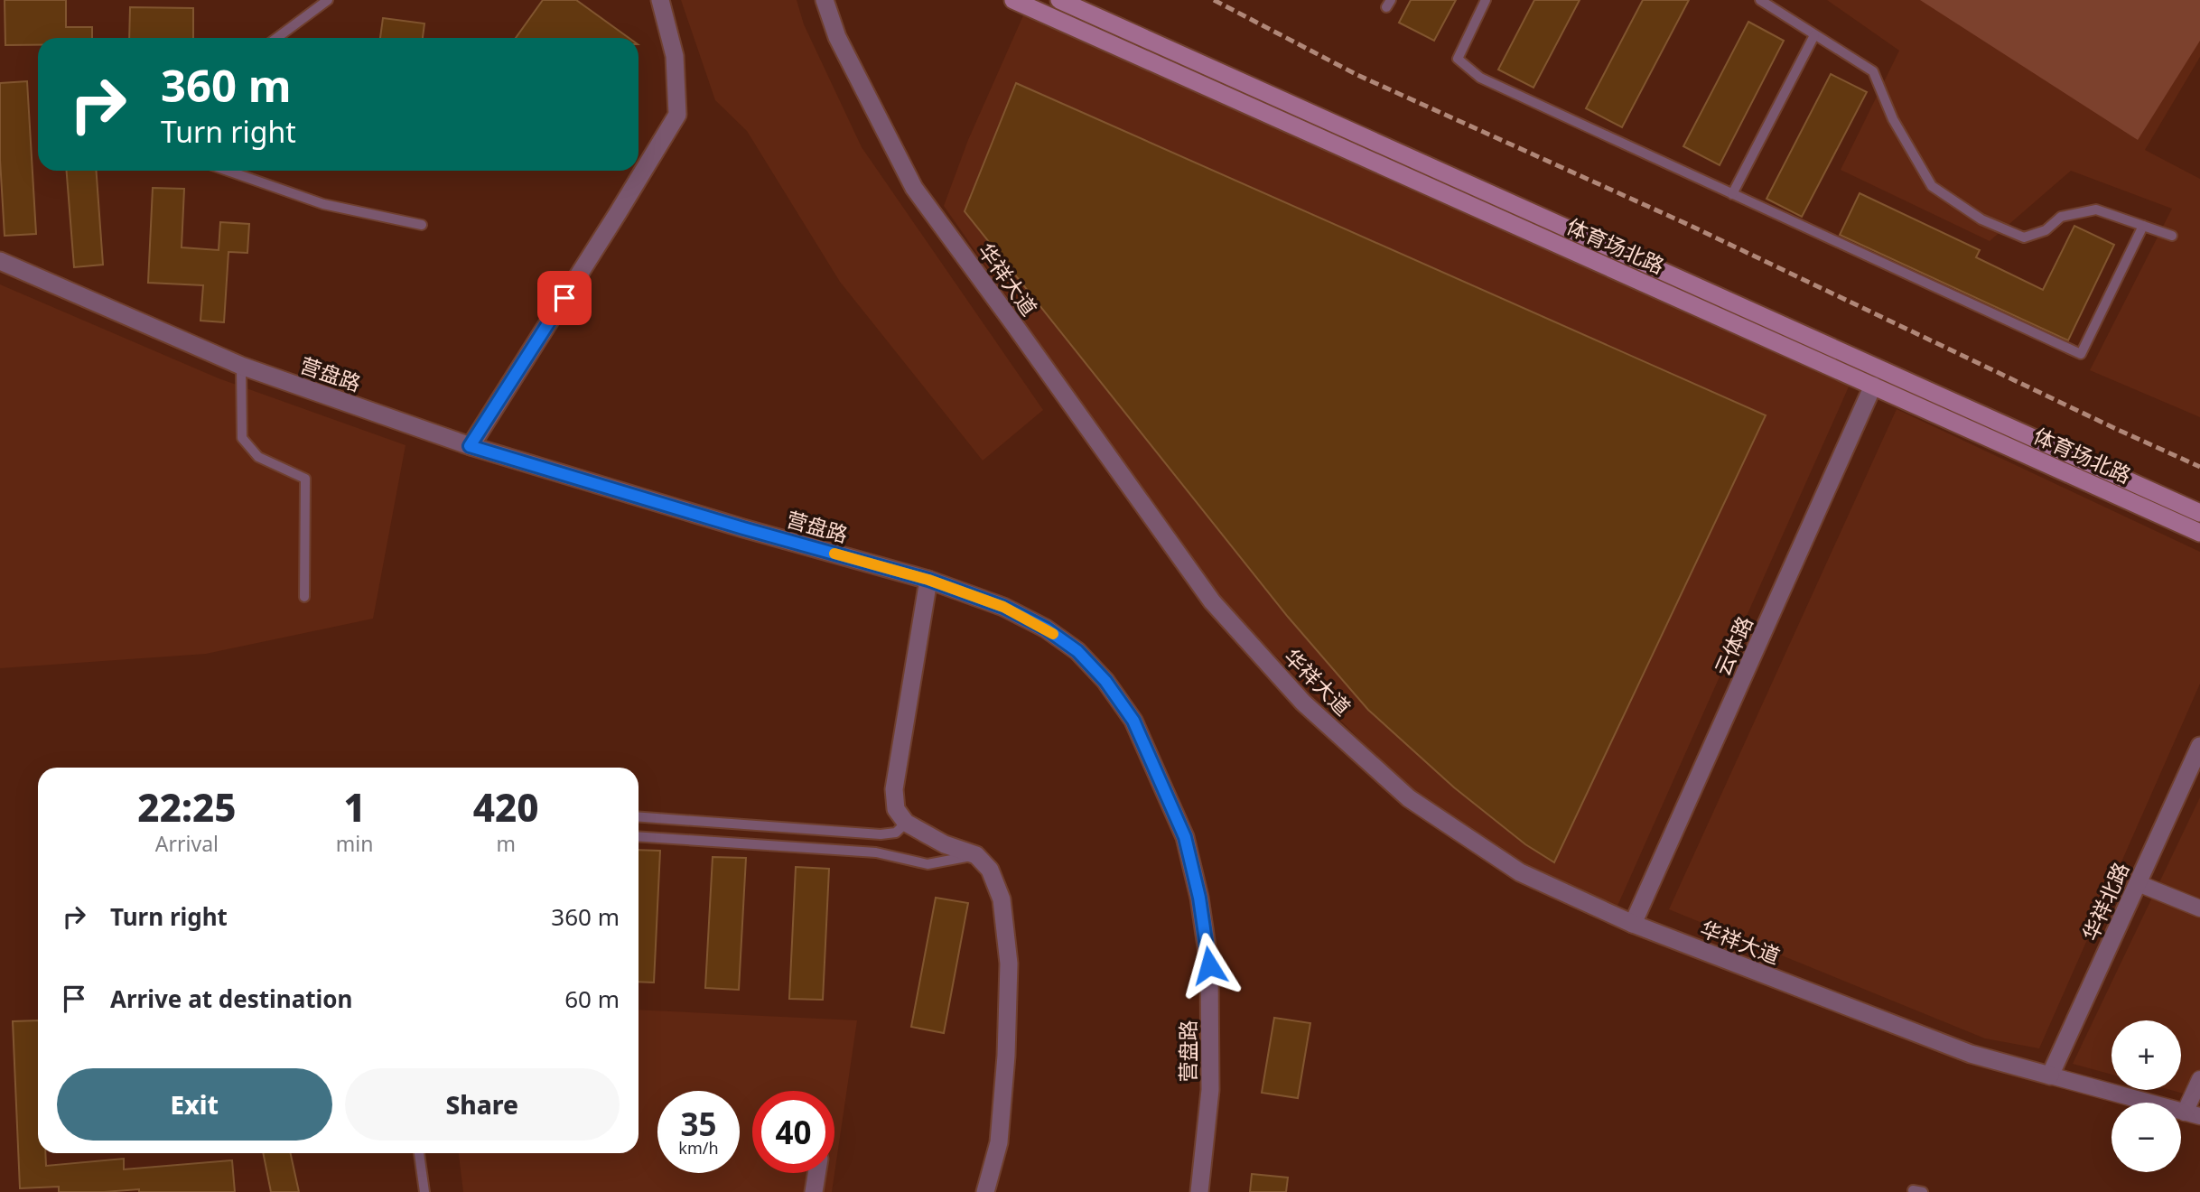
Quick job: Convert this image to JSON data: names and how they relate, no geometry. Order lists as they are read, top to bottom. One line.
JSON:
{"streets":{"main road":["体育场北路"],"street":["华祥大道","营盘路","云体路","华祥北路"]},"crossings":[["体育场北路","云体路"],["华祥大道","云体路"],["华祥大道","华祥北路"]],"page":{"turn":["360 m","Turn right"],"eta":["22:25","Arrival","1","min","420","m"],"list":[{"name":"Turn right","value":"360 m"},{"name":"Arrive at destination","value":"60 m"}],"map_buttons":["+","−"],"buttons":["Exit","Share"],"speed":"35 km/h","limit":"40"}}
